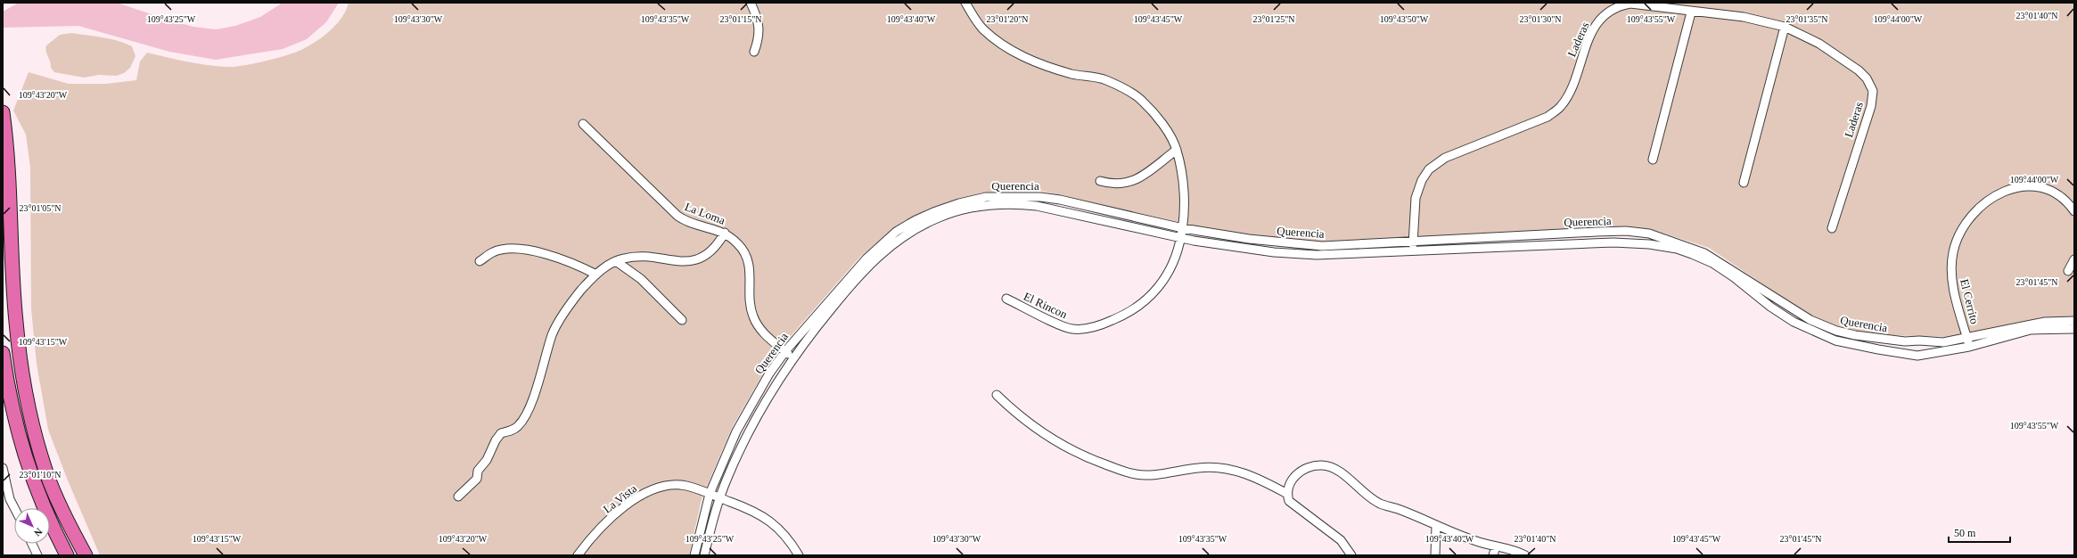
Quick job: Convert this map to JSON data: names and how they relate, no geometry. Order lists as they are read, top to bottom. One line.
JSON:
{"streets":{"street":["Laderas","Querencia","La Loma","El Cerrito","El Rincon","La Vista"]},"crossings":[["Laderas","Querencia"],["Querencia","La Loma"],["Querencia","El Cerrito"],["Querencia","El Rincon"],["Querencia","La Vista"]],"scale_bar":"50 m","north":"bottom right","coordinates":["23°01'40\"N","109°43'25\"W","109°43'30\"W","109°43'35\"W","23°01'15\"N","109°43'40\"W","23°01'20\"N","109°43'45\"W","23°01'25\"N","109°43'50\"W","23°01'30\"N","109°43'55\"W","23°01'35\"N","109°44'00\"W","109°43'20\"W","23°01'05\"N","23°01'45\"N","109°43'15\"W","23°01'10\"N"]}
